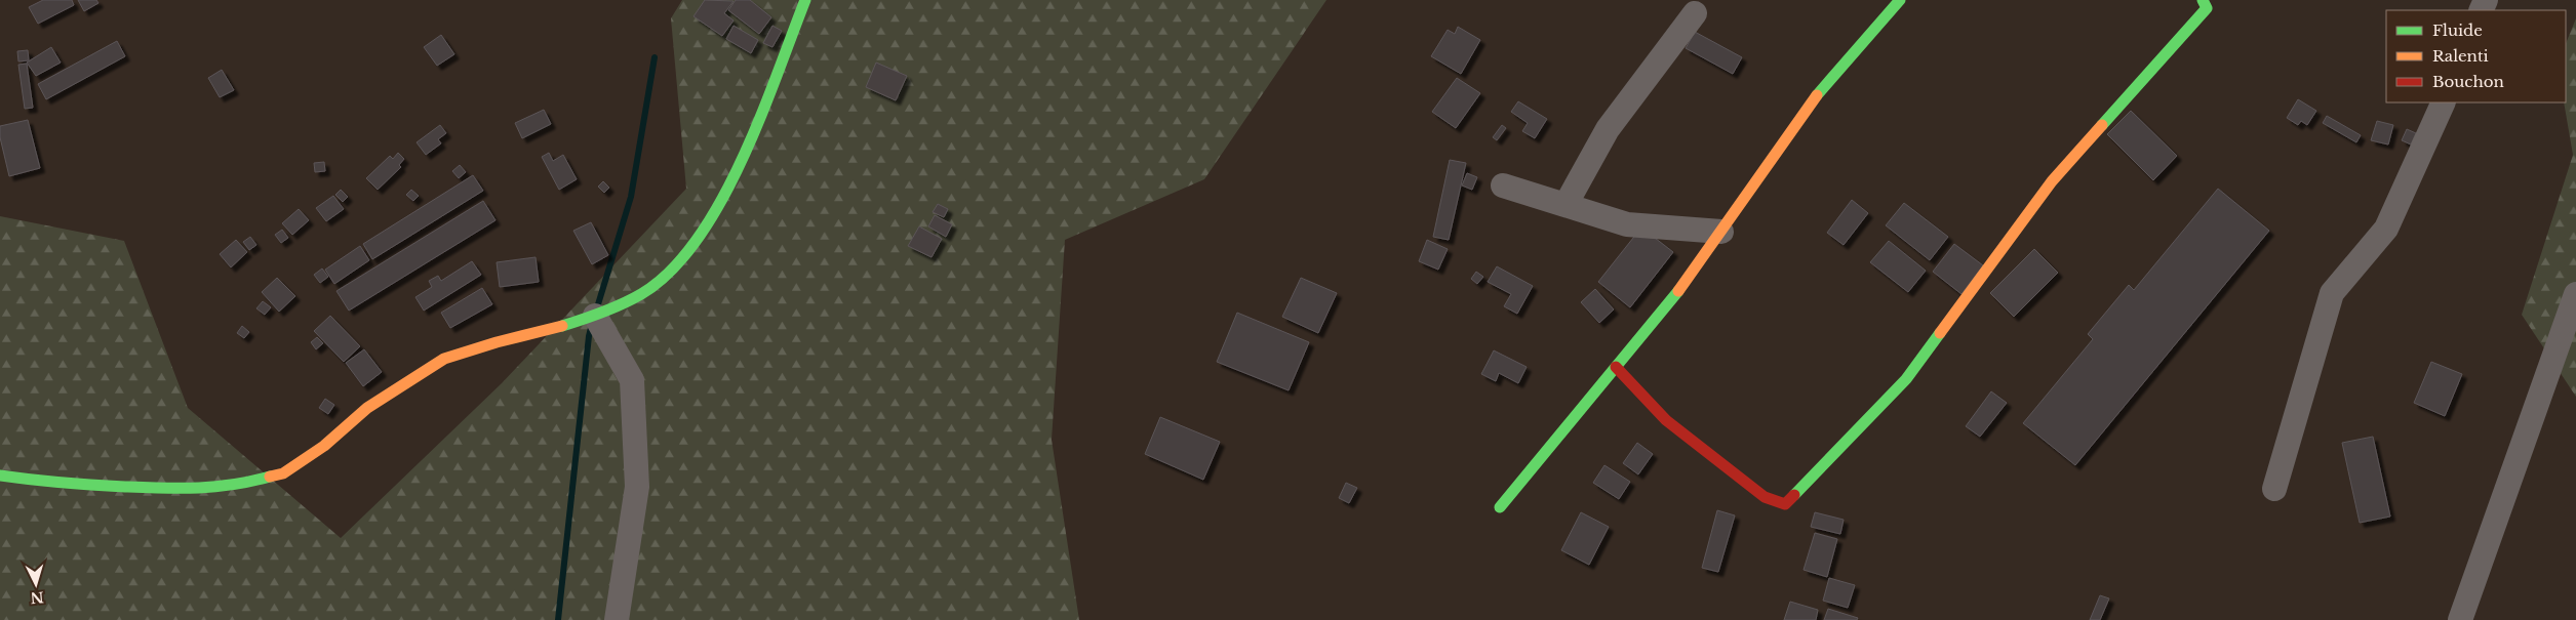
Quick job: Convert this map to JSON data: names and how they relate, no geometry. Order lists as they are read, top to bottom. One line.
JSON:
{"legend":["Fluide","Ralenti","Bouchon"],"north":"bottom"}
